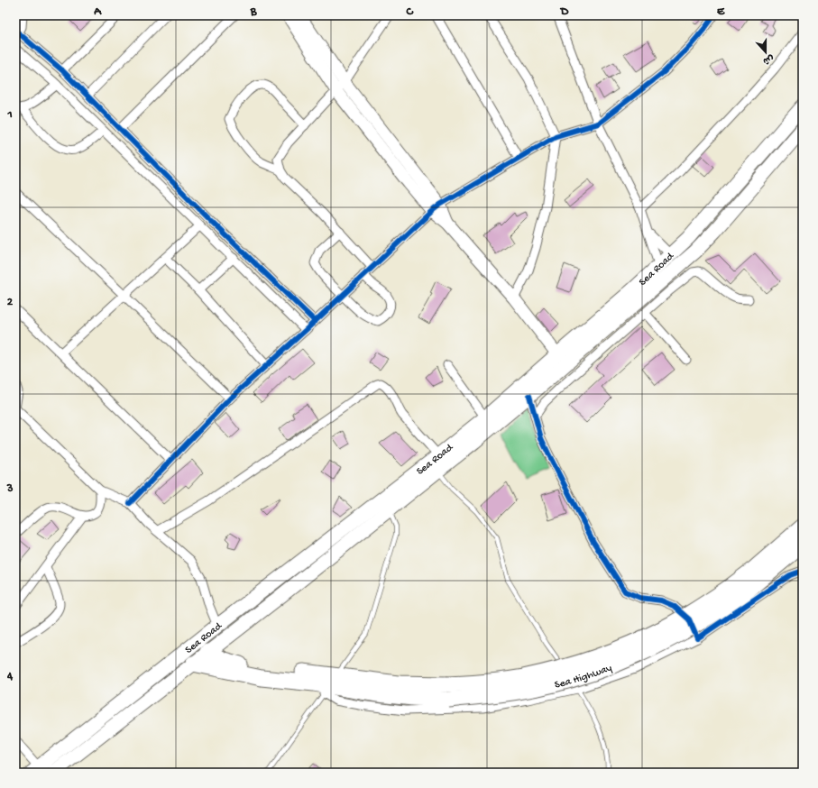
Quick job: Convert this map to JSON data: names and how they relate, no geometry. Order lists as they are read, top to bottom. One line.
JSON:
{"streets":{"highway":["Sea Road","Sea Highway"]},"north":"bottom","grid":{"columns":["A","B","C","D","E"],"rows":["1","2","3","4"]}}
